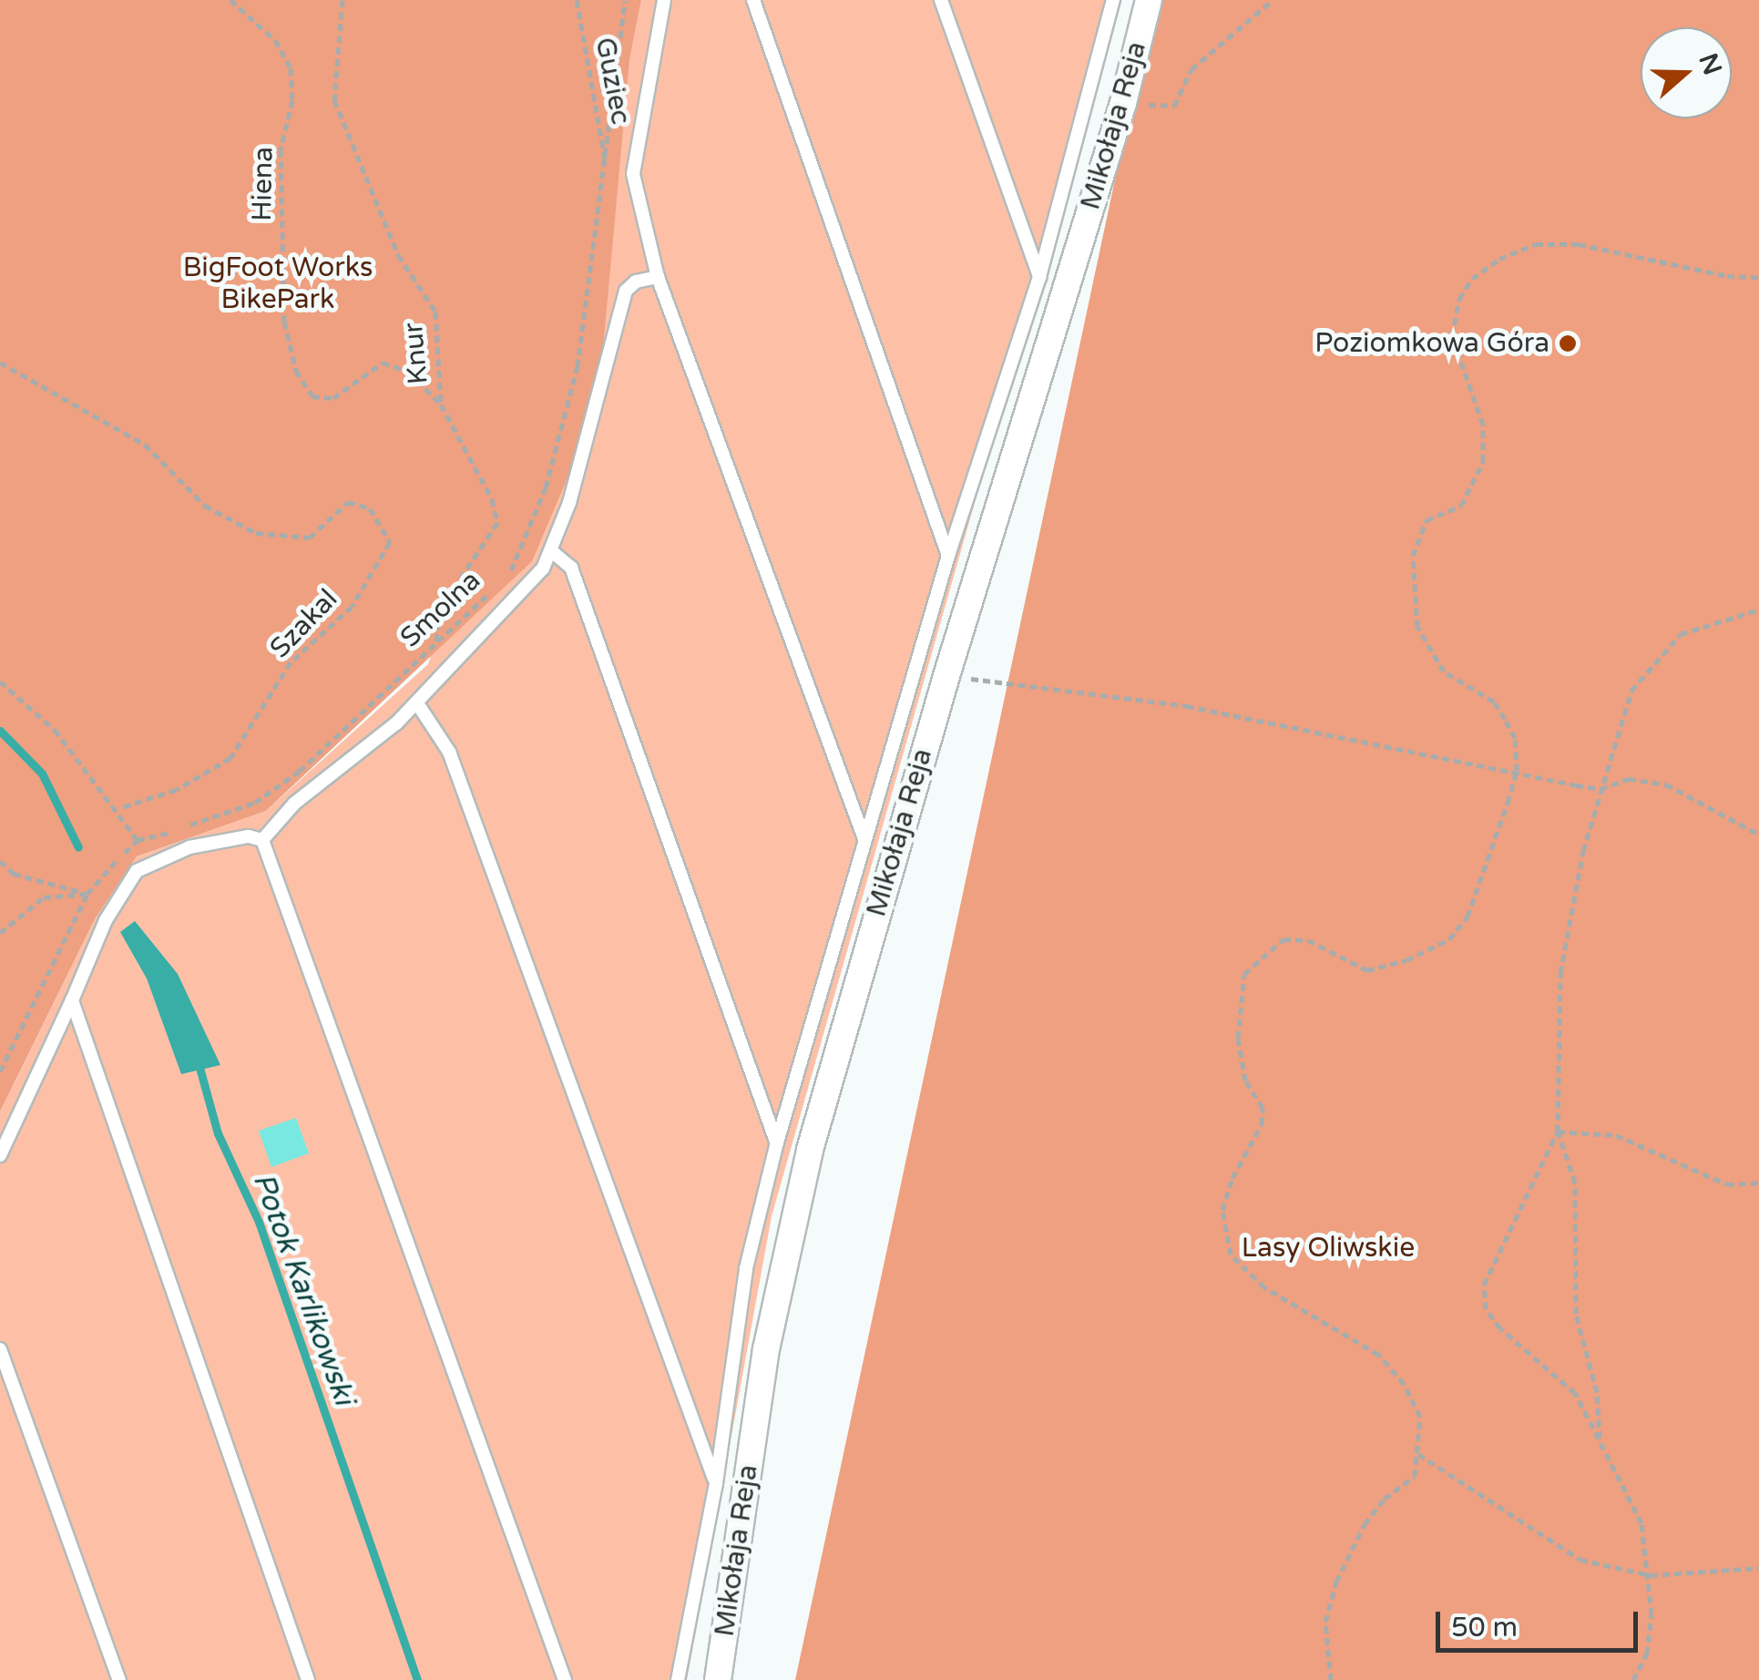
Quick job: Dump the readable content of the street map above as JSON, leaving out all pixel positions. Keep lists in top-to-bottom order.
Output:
{
  "streets": {
    "street": ["Mikołaja Reja"],
    "path": [
      "Guziec",
      "Hiena",
      "Knur",
      "Smolna",
      "Szakal"
    ]
  },
  "crossings": [
    ["Guziec", "Smolna"],
    ["Hiena", "Knur"],
    ["Knur", "Smolna"]
  ],
  "water": ["Potok Karlikowski"],
  "parks": ["BigFoot Works BikePark", "Lasy Oliwskie"],
  "places": ["Poziomkowa Góra"],
  "scale_bar": "50 m",
  "north": "right"
}
